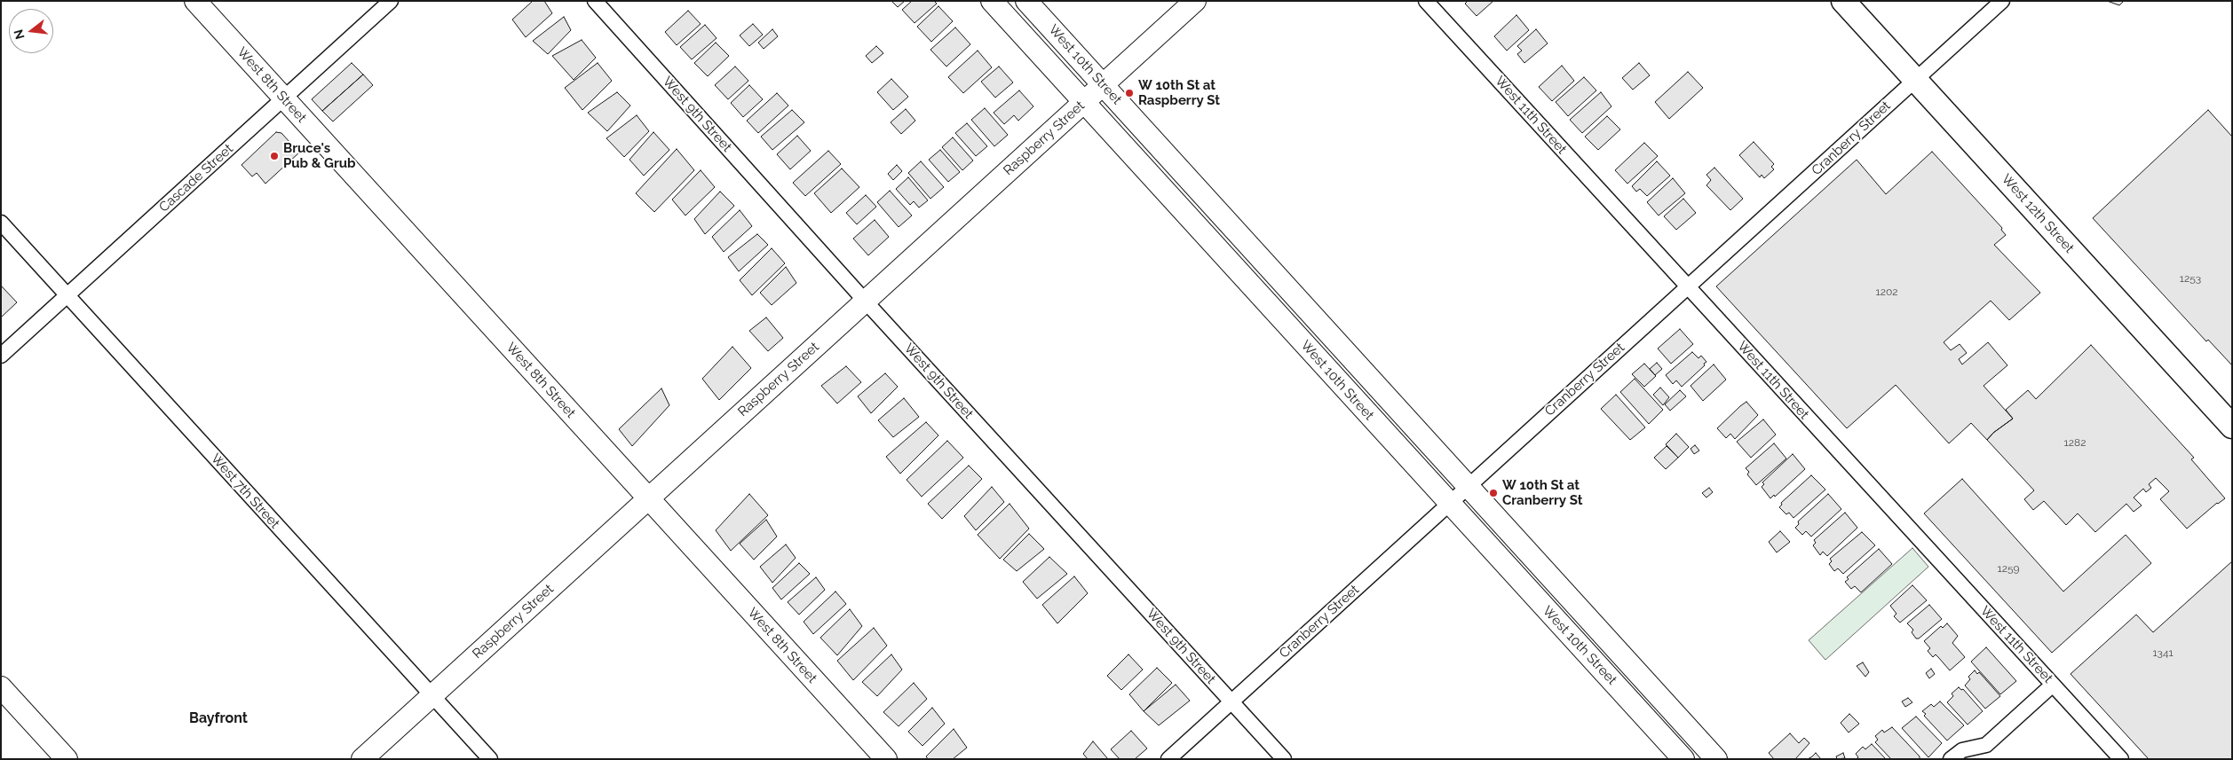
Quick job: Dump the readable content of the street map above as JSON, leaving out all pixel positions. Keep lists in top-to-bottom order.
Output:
{
  "streets": {
    "main road": ["West 12th Street"],
    "street": [
      "West 10th Street",
      "West 8th Street",
      "West 9th Street",
      "West 11th Street",
      "Raspberry Street",
      "Cranberry Street",
      "Cascade Street",
      "West 7th Street"
    ]
  },
  "crossings": [
    ["West 10th Street", "Raspberry Street"],
    ["West 10th Street", "Cranberry Street"],
    ["West 8th Street", "Raspberry Street"],
    ["West 8th Street", "Cascade Street"],
    ["West 9th Street", "Raspberry Street"],
    ["West 9th Street", "Cranberry Street"],
    ["West 11th Street", "Cranberry Street"],
    ["Raspberry Street", "West 7th Street"],
    ["Cranberry Street", "West 12th Street"],
    ["Cascade Street", "West 7th Street"]
  ],
  "districts": ["Bayfront"],
  "places": ["W 10th St at Raspberry St", "Bruce's Pub & Grub", "W 10th St at Cranberry St"],
  "house_numbers": [
    "1253",
    "1202",
    "1282",
    "1259",
    "1341"
  ],
  "north": "left"
}
